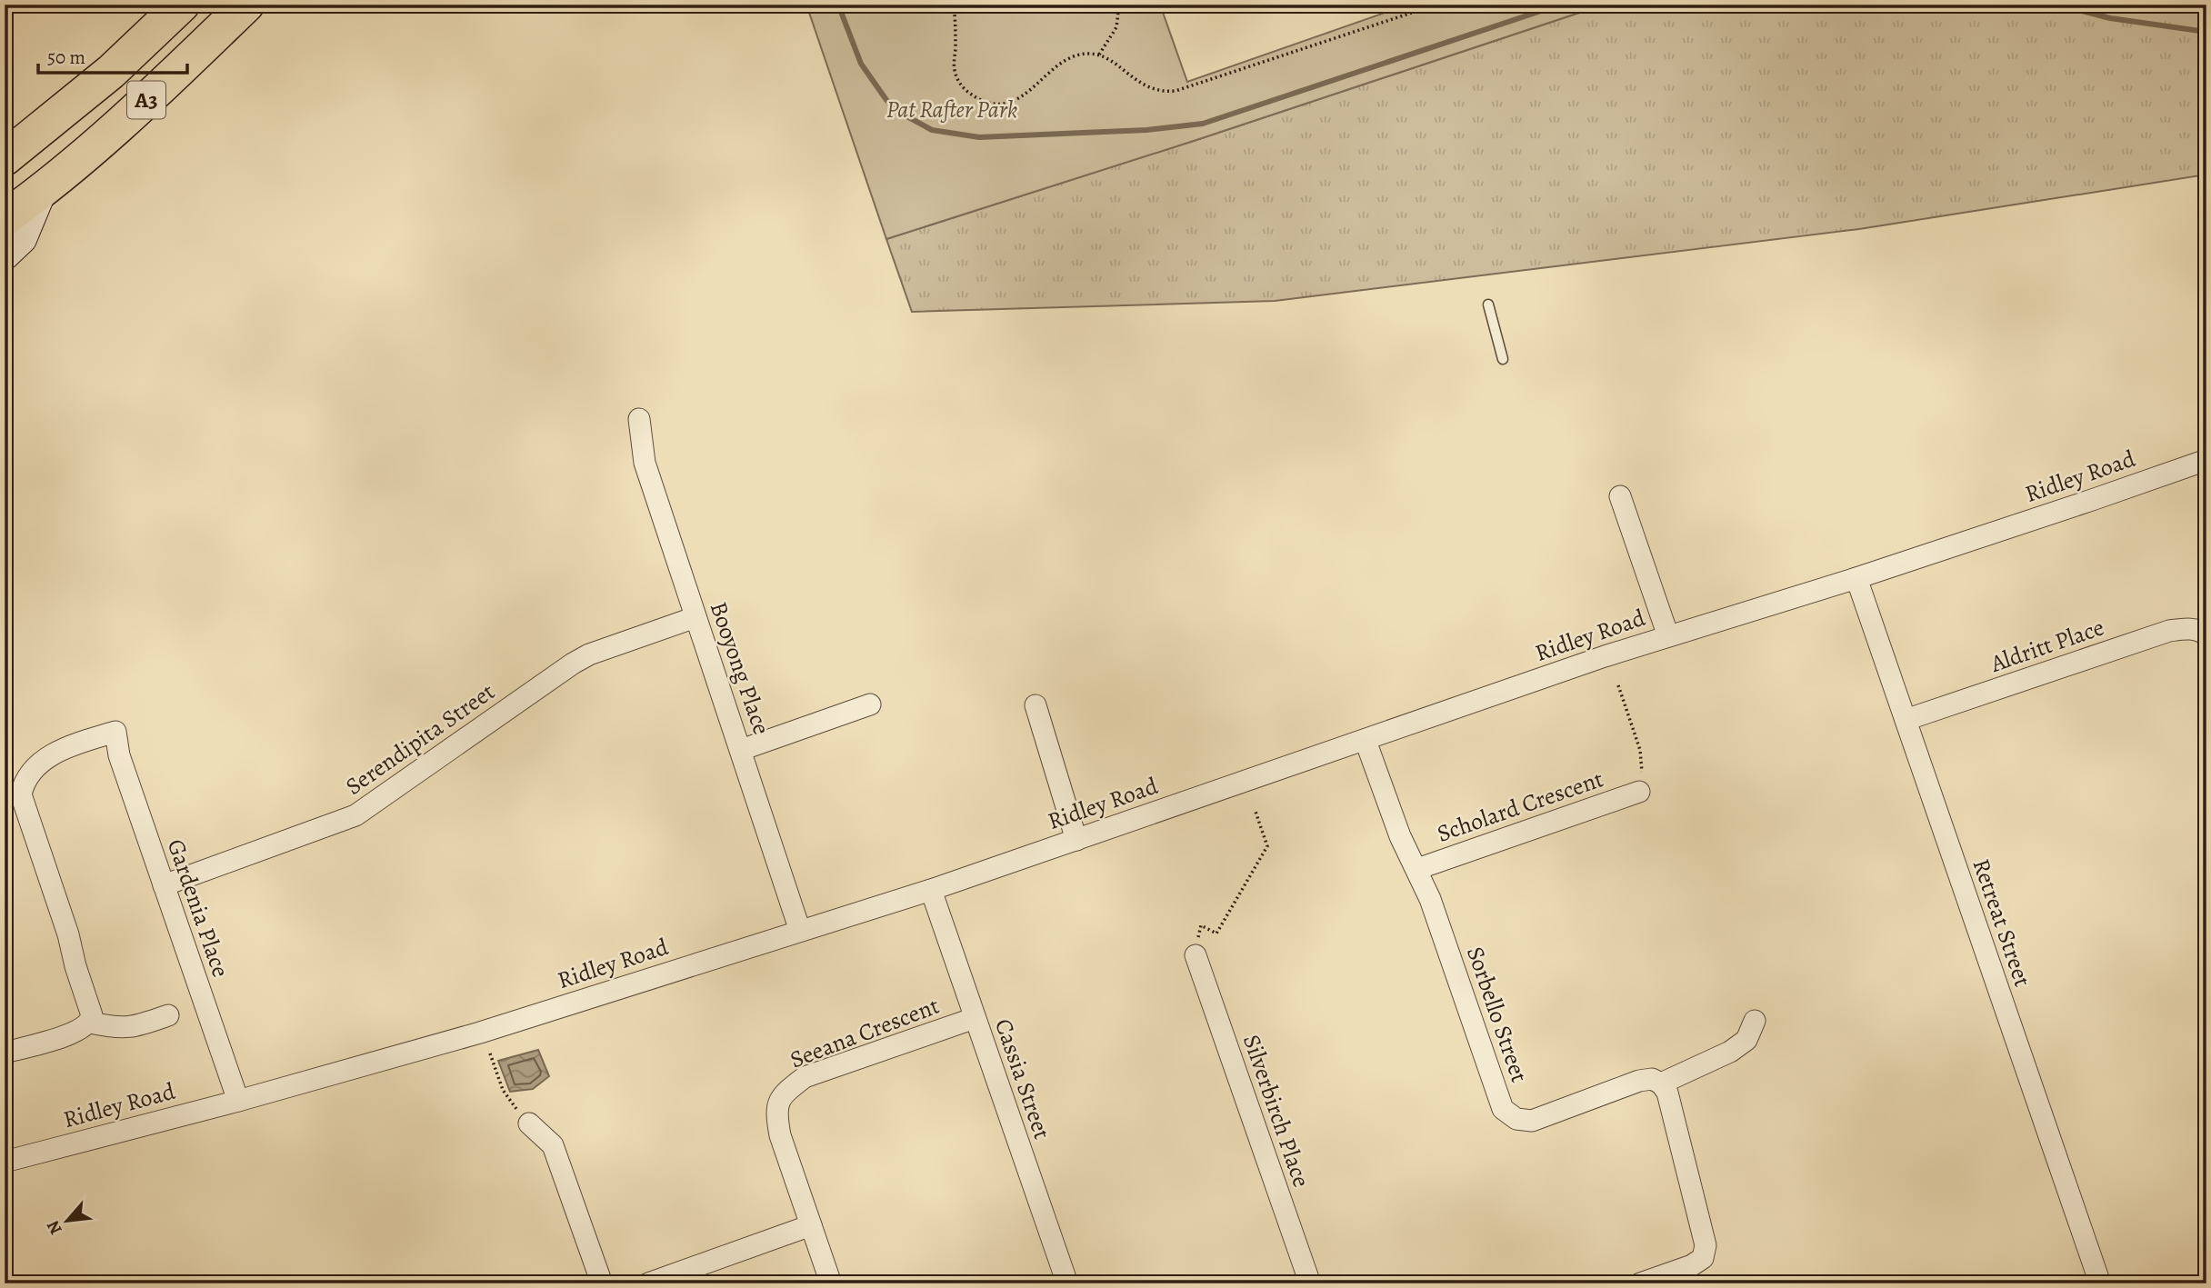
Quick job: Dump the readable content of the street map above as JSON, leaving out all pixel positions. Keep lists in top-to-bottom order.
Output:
{
  "streets": {
    "highway": ["A3"],
    "street": [
      "Ridley Road",
      "Aldritt Place",
      "Booyong Place",
      "Serendipita Street",
      "Scholard Crescent",
      "Gardenia Place",
      "Retreat Street",
      "Sorbello Street",
      "Seeana Crescent",
      "Cassia Street",
      "Silverbirch Place"
    ]
  },
  "crossings": [
    ["Ridley Road", "Booyong Place"],
    ["Ridley Road", "Gardenia Place"],
    ["Ridley Road", "Retreat Street"],
    ["Ridley Road", "Sorbello Street"],
    ["Ridley Road", "Cassia Street"],
    ["Aldritt Place", "Retreat Street"],
    ["Booyong Place", "Serendipita Street"],
    ["Serendipita Street", "Gardenia Place"],
    ["Scholard Crescent", "Sorbello Street"],
    ["Seeana Crescent", "Cassia Street"]
  ],
  "parks": ["Pat Rafter Park"],
  "scale_bar": "50 m",
  "north": "bottom left"
}
